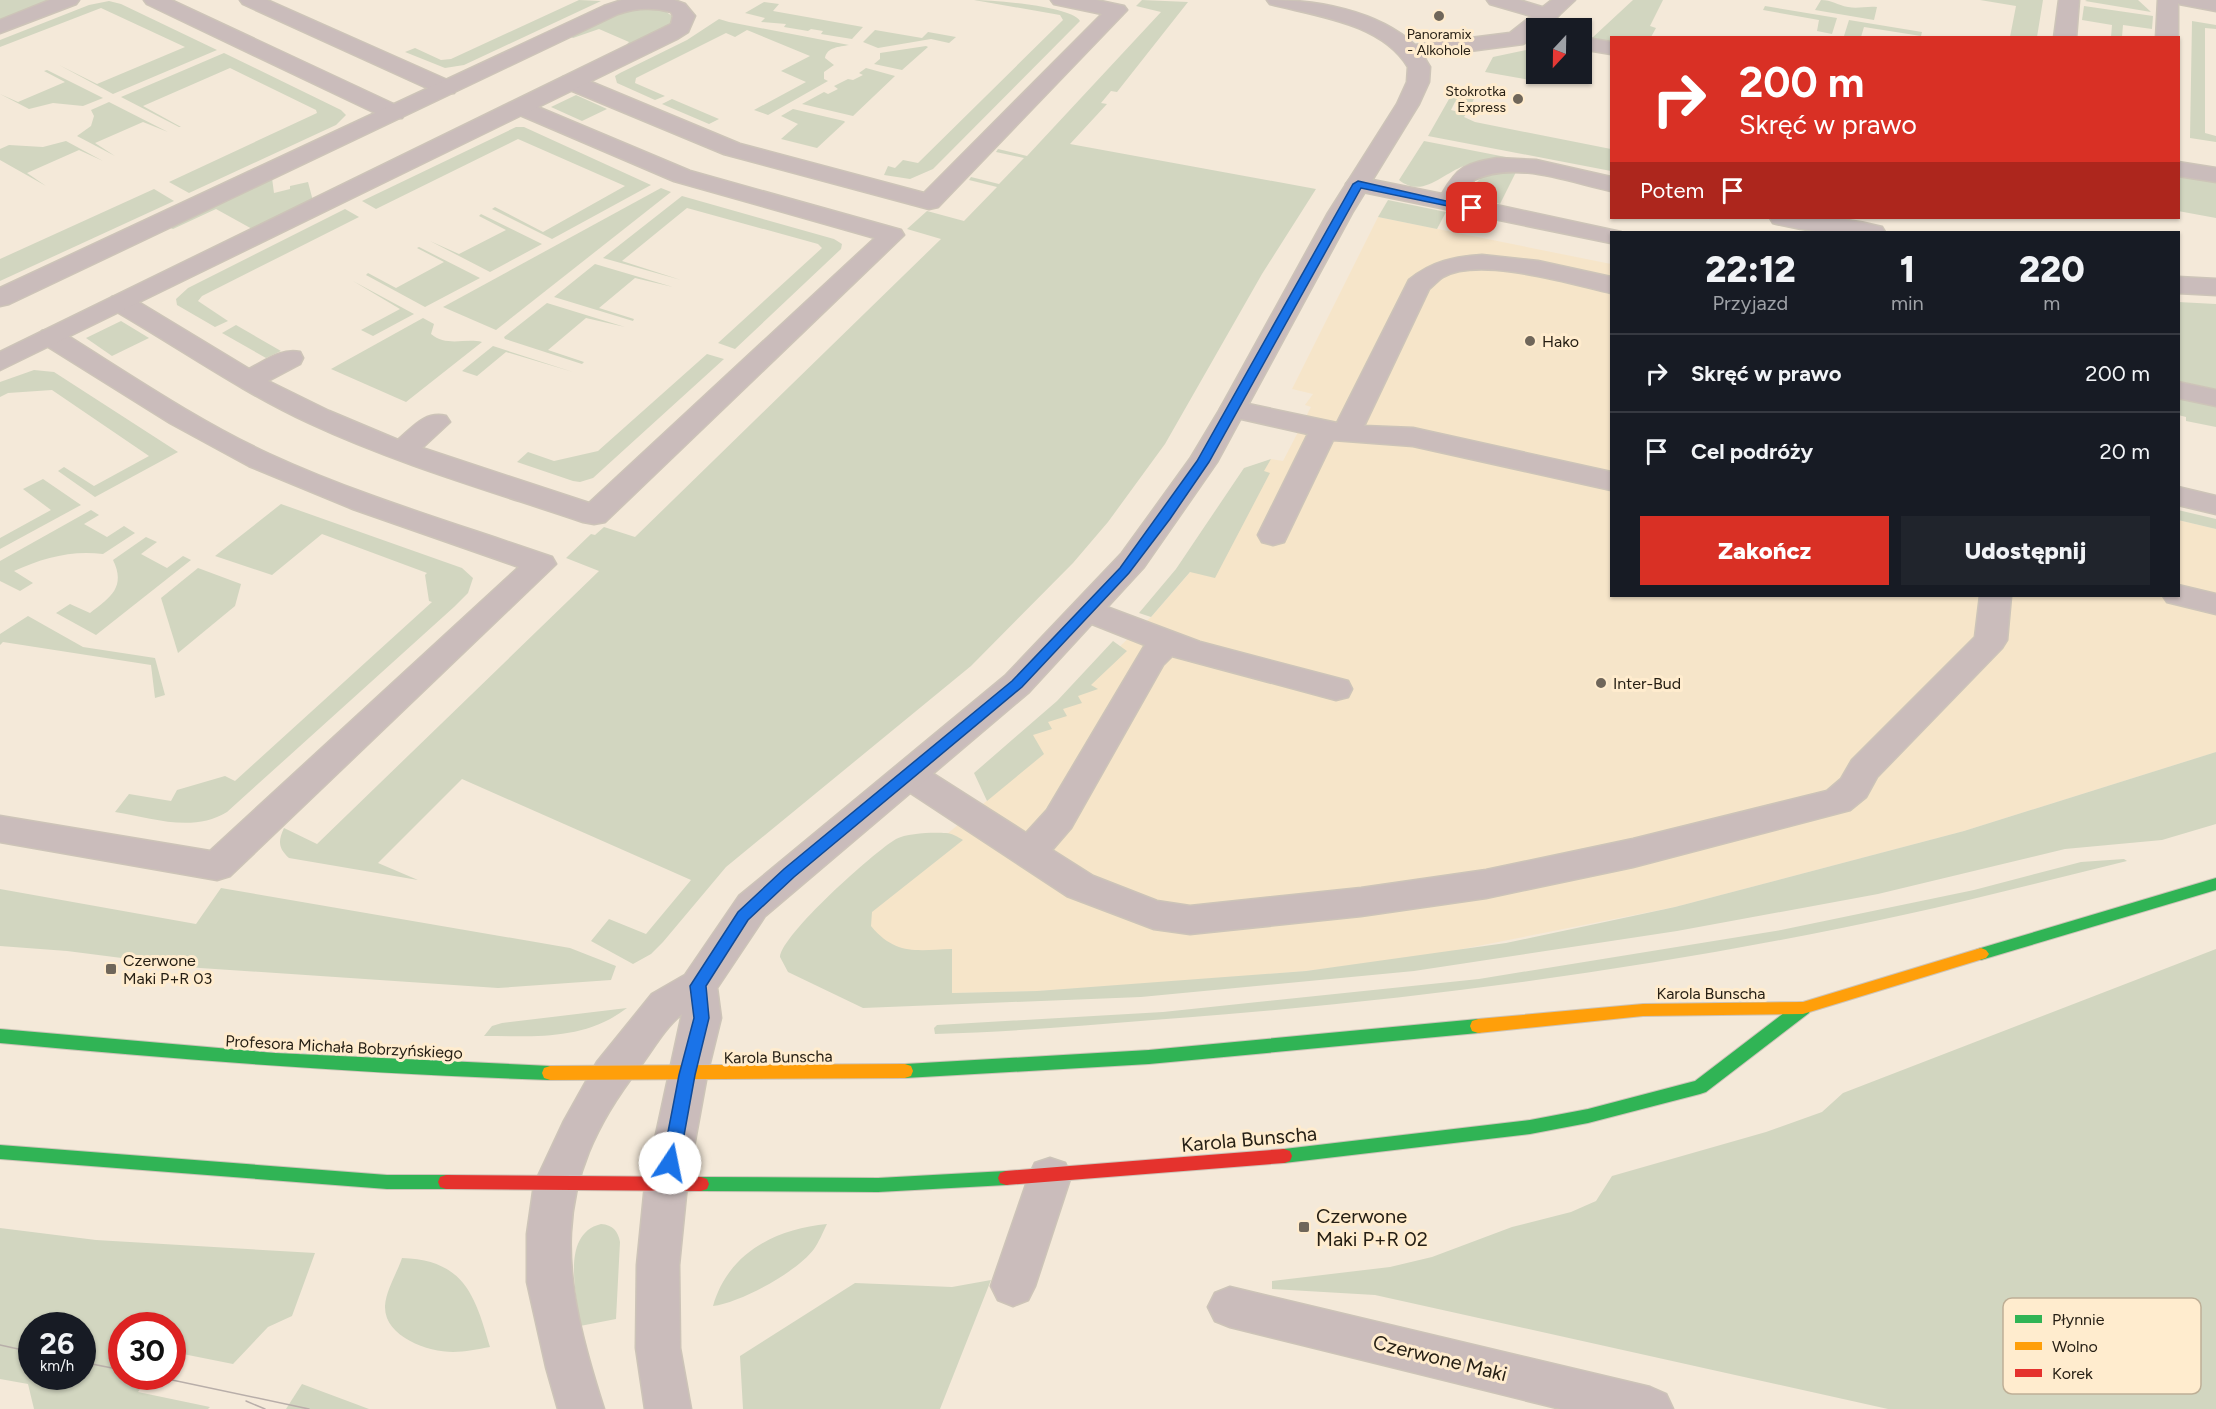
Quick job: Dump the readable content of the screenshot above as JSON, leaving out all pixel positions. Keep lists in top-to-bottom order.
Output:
{
  "streets": {
    "main road": ["Karola Bunscha", "Profesora Michała Bobrzyńskiego"],
    "street": ["Czerwone Maki"]
  },
  "crossings": [
    ["Karola Bunscha", "Profesora Michała Bobrzyńskiego"]
  ],
  "places": {
    "other": [
      "Panoramix - Alkohole",
      "Stokrotka Express",
      "Hako",
      "Inter-Bud"
    ],
    "transit": ["Czerwone Maki P+R 03", "Czerwone Maki P+R 02"]
  },
  "legend": ["Płynnie", "Wolno", "Korek"],
  "north": "bottom",
  "page": {
    "turn": ["200 m", "Skręć w prawo"],
    "then": "Potem",
    "eta": [
      "22:12",
      "Przyjazd",
      "1",
      "min",
      "220",
      "m"
    ],
    "list": [
      {
        "name": "Skręć w prawo",
        "value": "200 m"
      },
      {
        "name": "Cel podróży",
        "value": "20 m"
      }
    ],
    "buttons": ["Zakończ", "Udostępnij"],
    "speed": "26 km/h",
    "limit": "30"
  }
}
